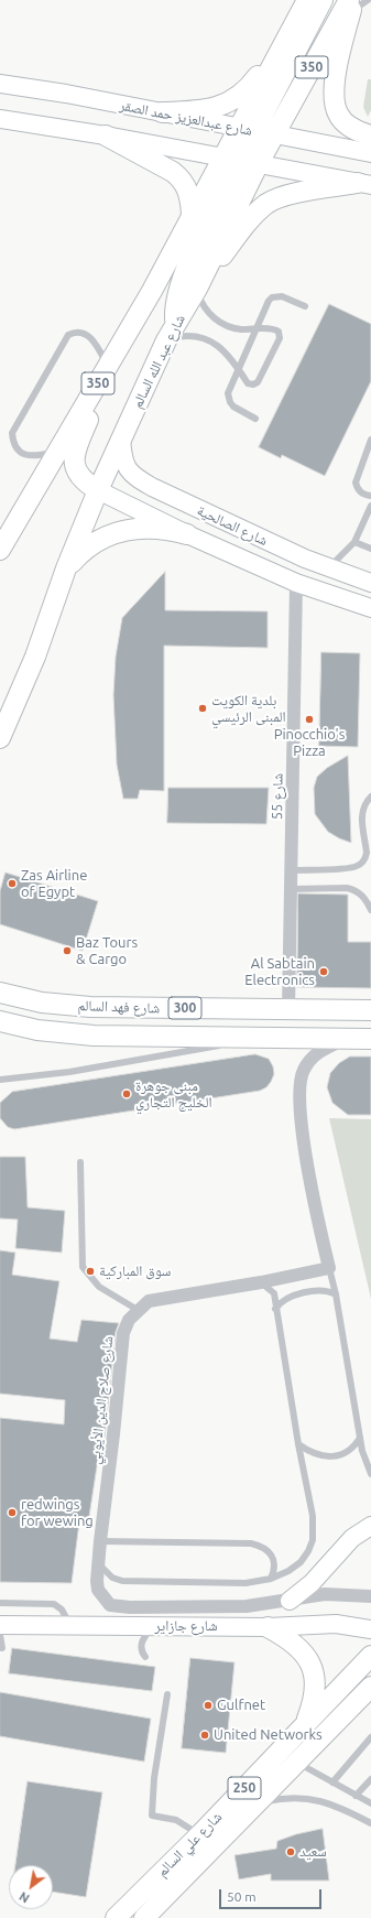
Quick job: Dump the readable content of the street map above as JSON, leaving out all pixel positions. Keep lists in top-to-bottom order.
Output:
{
  "streets": {
    "main road": [
      "350",
      "شارع عبد الله السالم",
      "شارع فهد السالم",
      "300",
      "250",
      "شارع علي السالم"
    ],
    "street": [
      "شارع عبدالعزيز حمد الصقر",
      "شارع الصالحية",
      "شارع 55",
      "شارع صلاح الدين الأيوبي",
      "شارع جازاير"
    ]
  },
  "crossings": [
    ["شارع عبدالعزيز حمد الصقر", "شارع عبد الله السالم"],
    ["شارع عبد الله السالم", "شارع الصالحية"],
    ["شارع الصالحية", "شارع 55"],
    ["شارع 55", "شارع فهد السالم"]
  ],
  "places": [
    "بلدية الكويت المبنى الرئيسي",
    "Pinocchio's Pizza",
    "Zas Airline of Egypt",
    "Baz Tours & Cargo",
    "Al Sabtain Electronics",
    "مبنى جوهرة الخليج التجاري",
    "سوق المباركية",
    "redwings for wewing",
    "Gulfnet",
    "United Networks",
    "سعيد"
  ],
  "scale_bar": "50 m",
  "north": "bottom left"
}
